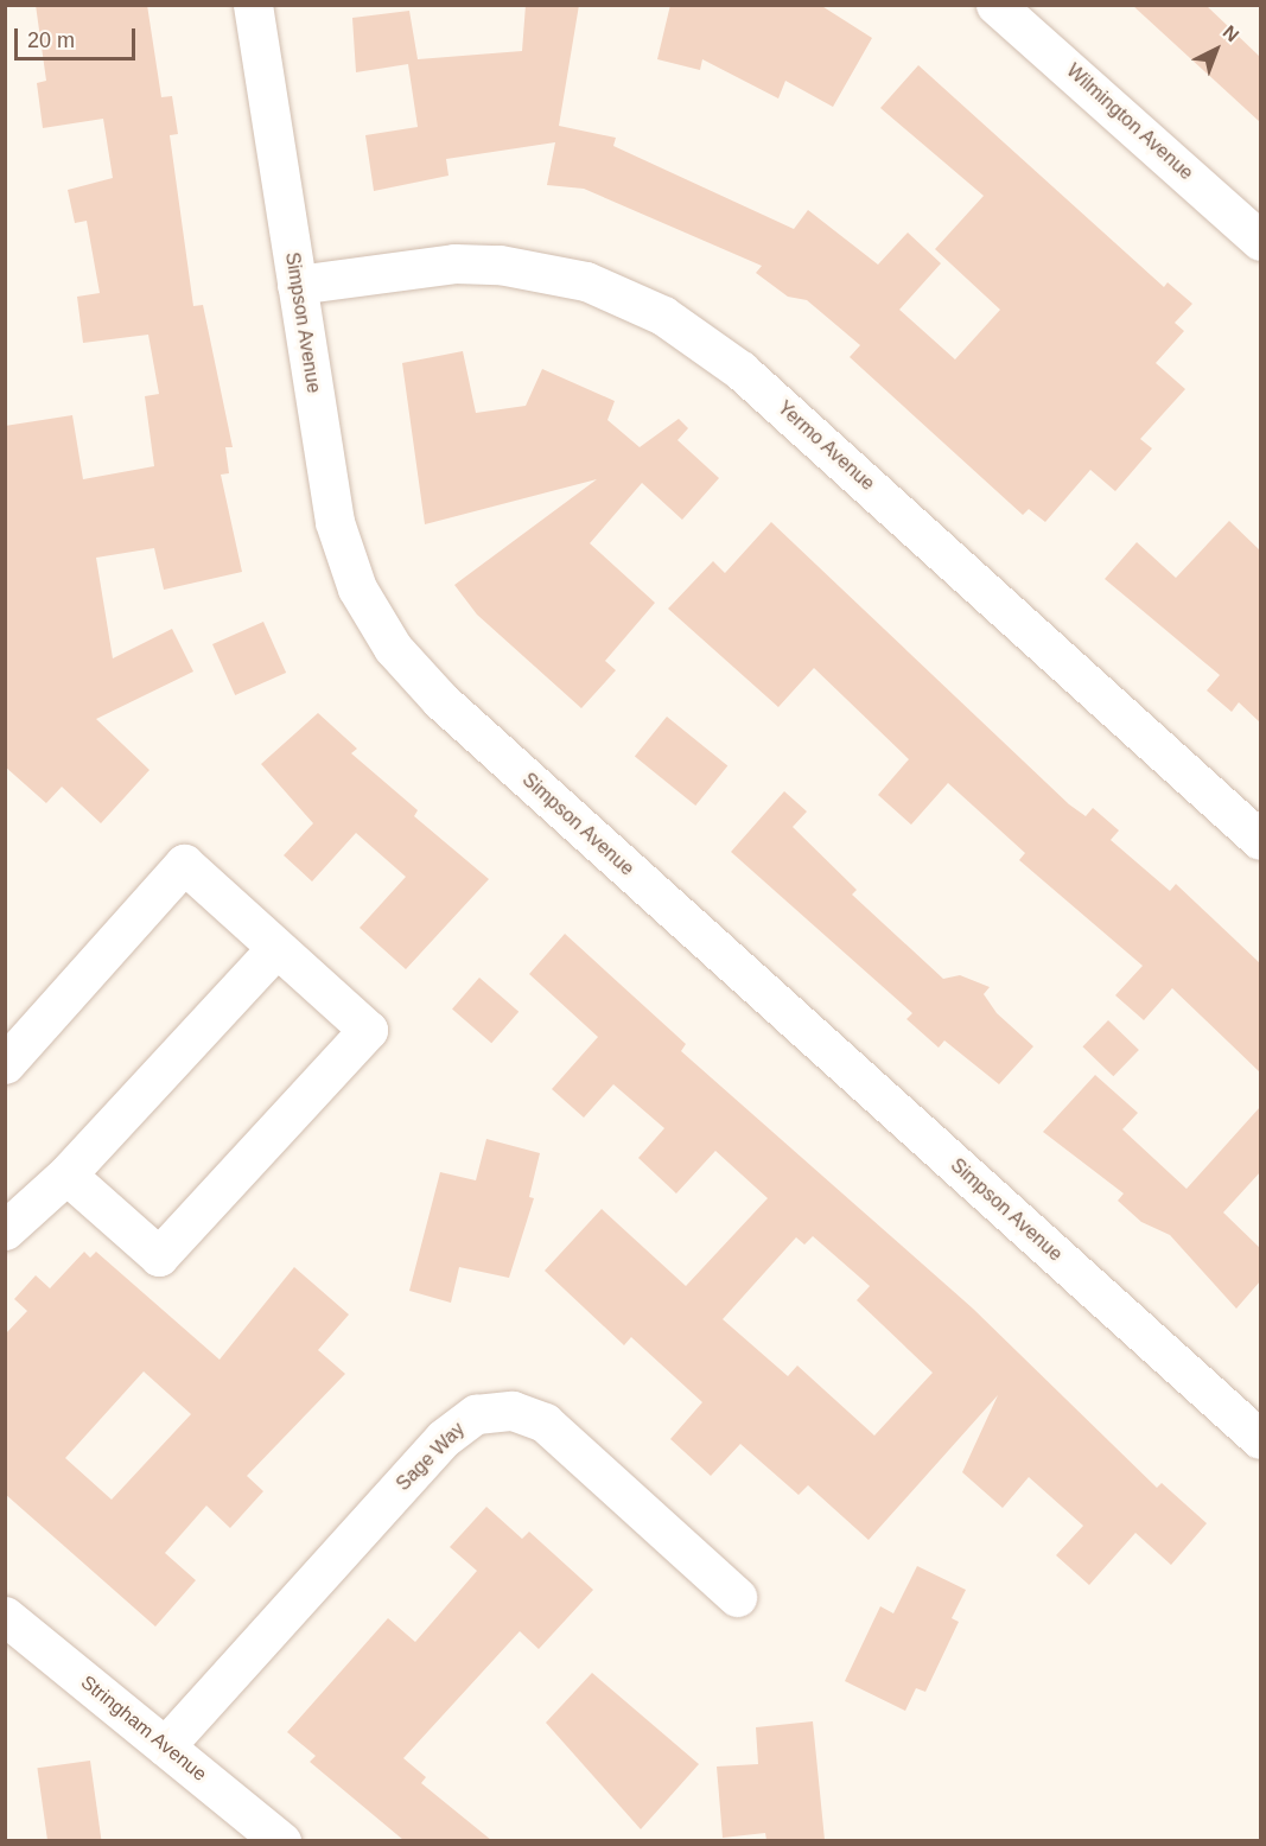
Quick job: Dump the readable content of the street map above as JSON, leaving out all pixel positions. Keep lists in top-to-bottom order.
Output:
{
  "streets": {
    "street": [
      "Wilmington Avenue",
      "Simpson Avenue",
      "Yermo Avenue",
      "Sage Way",
      "Stringham Avenue"
    ]
  },
  "crossings": [
    ["Simpson Avenue", "Yermo Avenue"],
    ["Sage Way", "Stringham Avenue"]
  ],
  "scale_bar": "20 m",
  "north": "top right"
}
